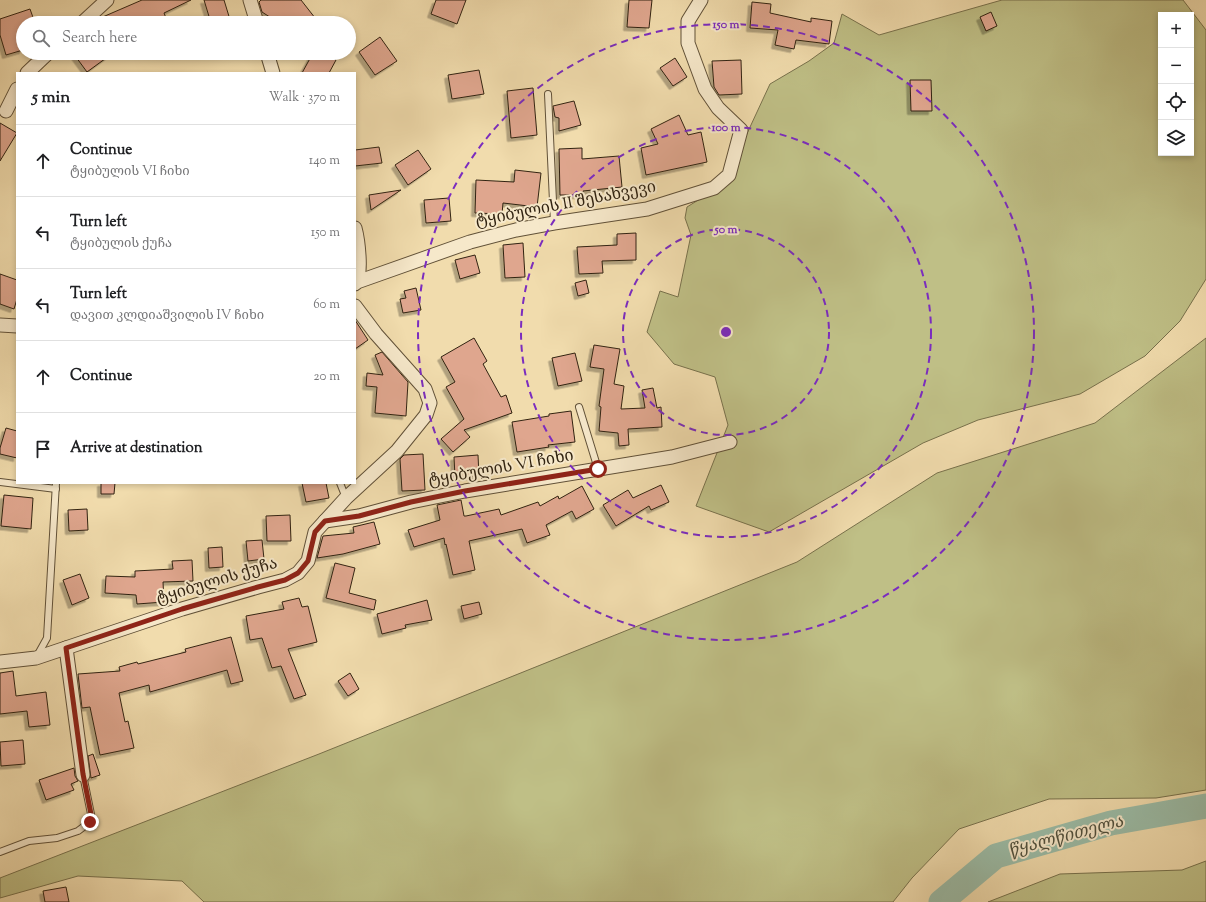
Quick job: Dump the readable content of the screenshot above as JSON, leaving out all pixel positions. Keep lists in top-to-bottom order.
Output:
{
  "streets": {
    "street": ["ტყიბულის II შესახვევი", "ტყიბულის VI ჩიხი", "ტყიბულის ქუჩა"]
  },
  "crossings": [
    ["ტყიბულის VI ჩიხი", "ტყიბულის ქუჩა"]
  ],
  "water": ["წყალწითელა"],
  "page": {
    "map_buttons": ["+", "−"],
    "search": "Search here",
    "heading": ["5 min", "Walk · 370 m"],
    "list": [
      ["Continue", "ტყიბულის VI ჩიხი", "140 m"],
      ["Turn left", "ტყიბულის ქუჩა", "150 m"],
      ["Turn left", "დავით კლდიაშვილის IV ჩიხი", "60 m"],
      ["Continue", "20 m"],
      "Arrive at destination"
    ]
  },
  "rings": ["150 m", "100 m", "50 m"]
}
